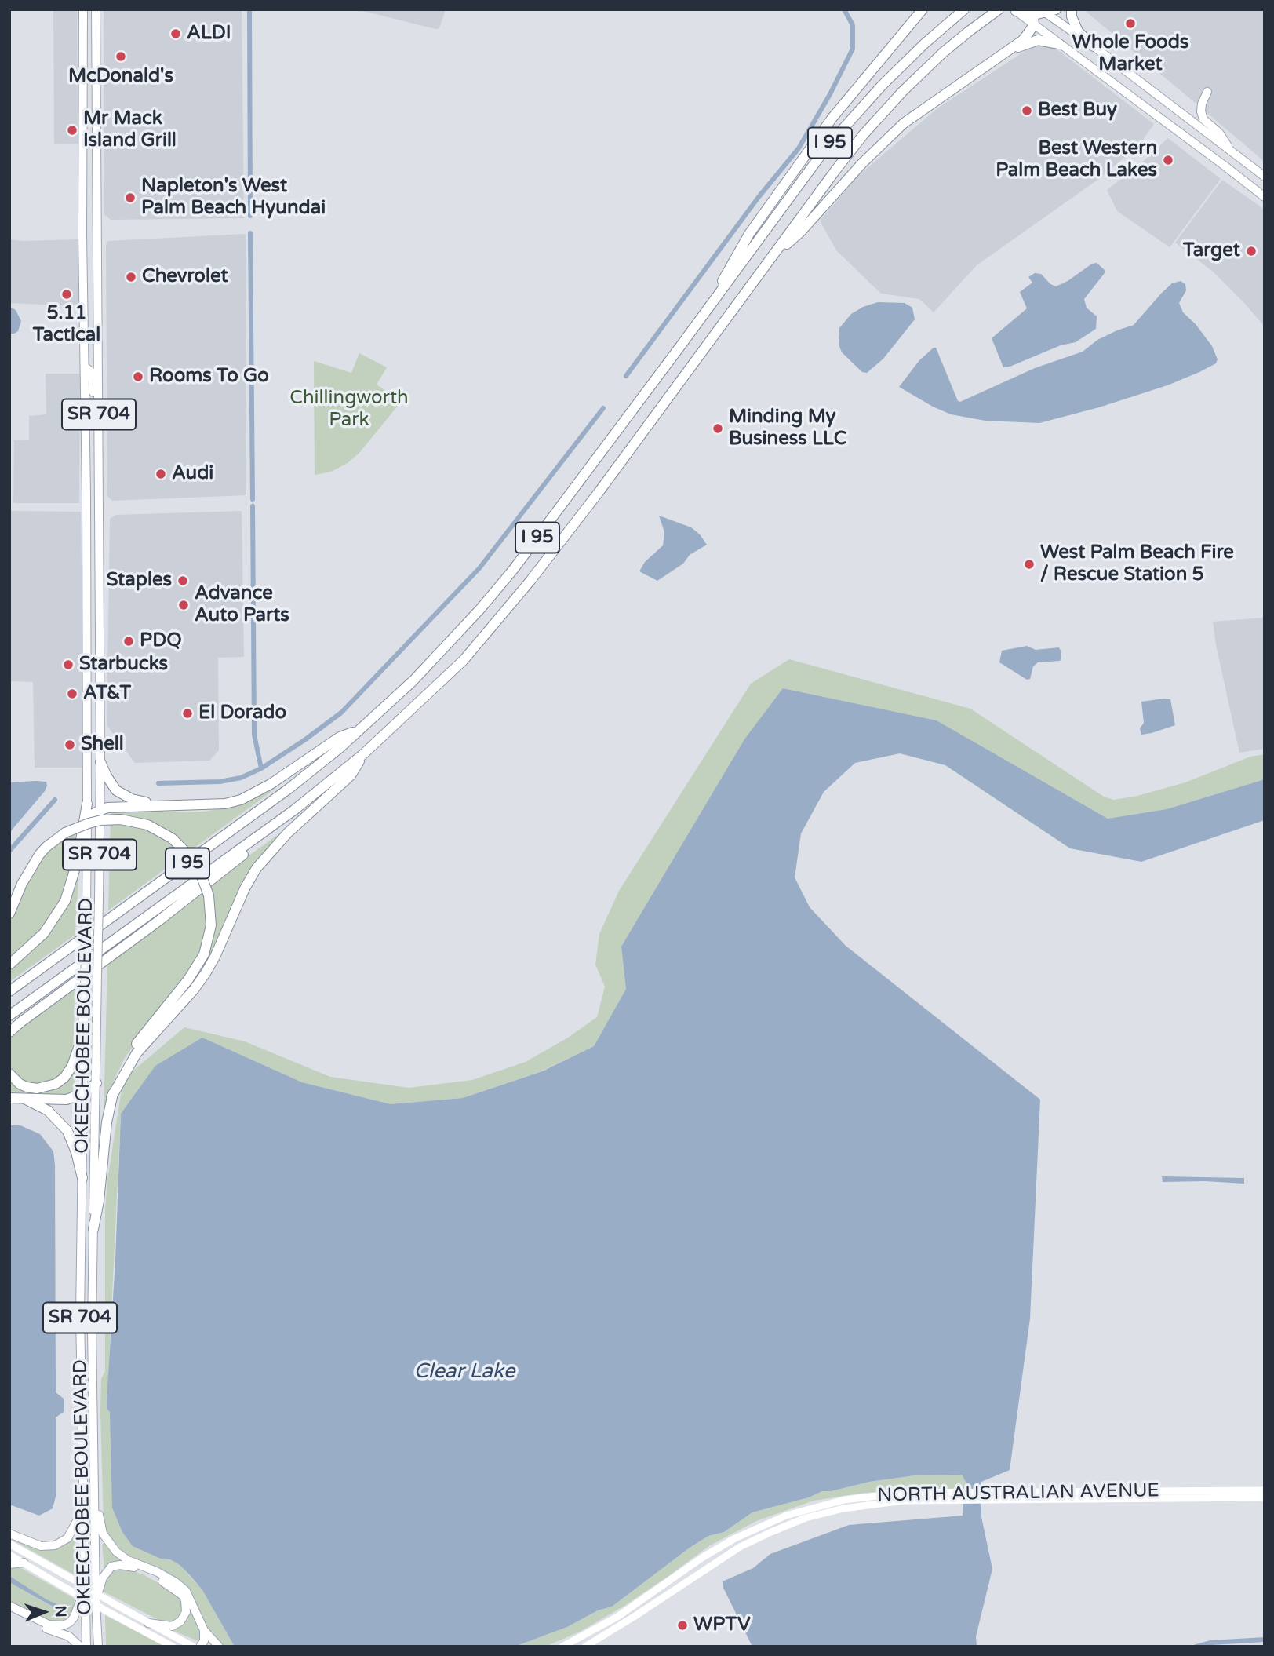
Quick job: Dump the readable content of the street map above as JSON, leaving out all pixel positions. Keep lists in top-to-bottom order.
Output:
{
  "streets": {
    "highway": ["I 95"],
    "main road": ["SR 704", "OKEECHOBEE BOULEVARD", "NORTH AUSTRALIAN AVENUE"]
  },
  "water": ["Clear Lake"],
  "parks": ["Chillingworth Park"],
  "places": [
    "Whole Foods Market",
    "ALDI",
    "McDonald's",
    "Best Buy",
    "Mr Mack Island Grill",
    "Best Western Palm Beach Lakes",
    "Napleton's West Palm Beach Hyundai",
    "Target",
    "Chevrolet",
    "5.11 Tactical",
    "Rooms To Go",
    "Minding My Business LLC",
    "Audi",
    "West Palm Beach Fire / Rescue Station 5",
    "Staples",
    "Advance Auto Parts",
    "PDQ",
    "Starbucks",
    "AT&T",
    "El Dorado",
    "Shell",
    "WPTV"
  ],
  "north": "right"
}
